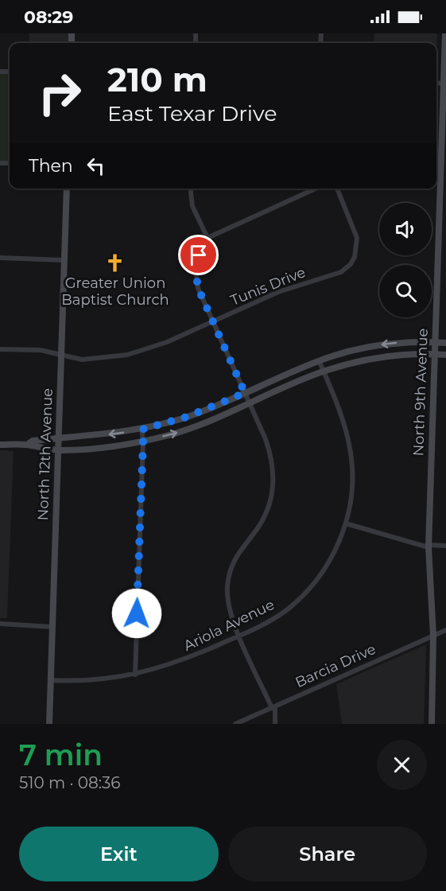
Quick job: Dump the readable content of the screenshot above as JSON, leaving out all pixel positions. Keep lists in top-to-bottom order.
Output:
{
  "streets": {
    "street": [
      "Tunis Drive",
      "North 9th Avenue",
      "North 12th Avenue",
      "Ariola Avenue",
      "Barcia Drive"
    ]
  },
  "crossings": [
    ["Tunis Drive", "North 12th Avenue"],
    ["North 9th Avenue", "Barcia Drive"],
    ["North 12th Avenue", "Ariola Avenue"]
  ],
  "places": {
    "church": ["Greater Union Baptist Church"]
  },
  "page": {
    "status": "08:29",
    "turn": ["210 m", "East Texar Drive"],
    "then": "Then",
    "heading": ["7 min", "510 m · 08:36"],
    "buttons": ["Exit", "Share"]
  }
}
